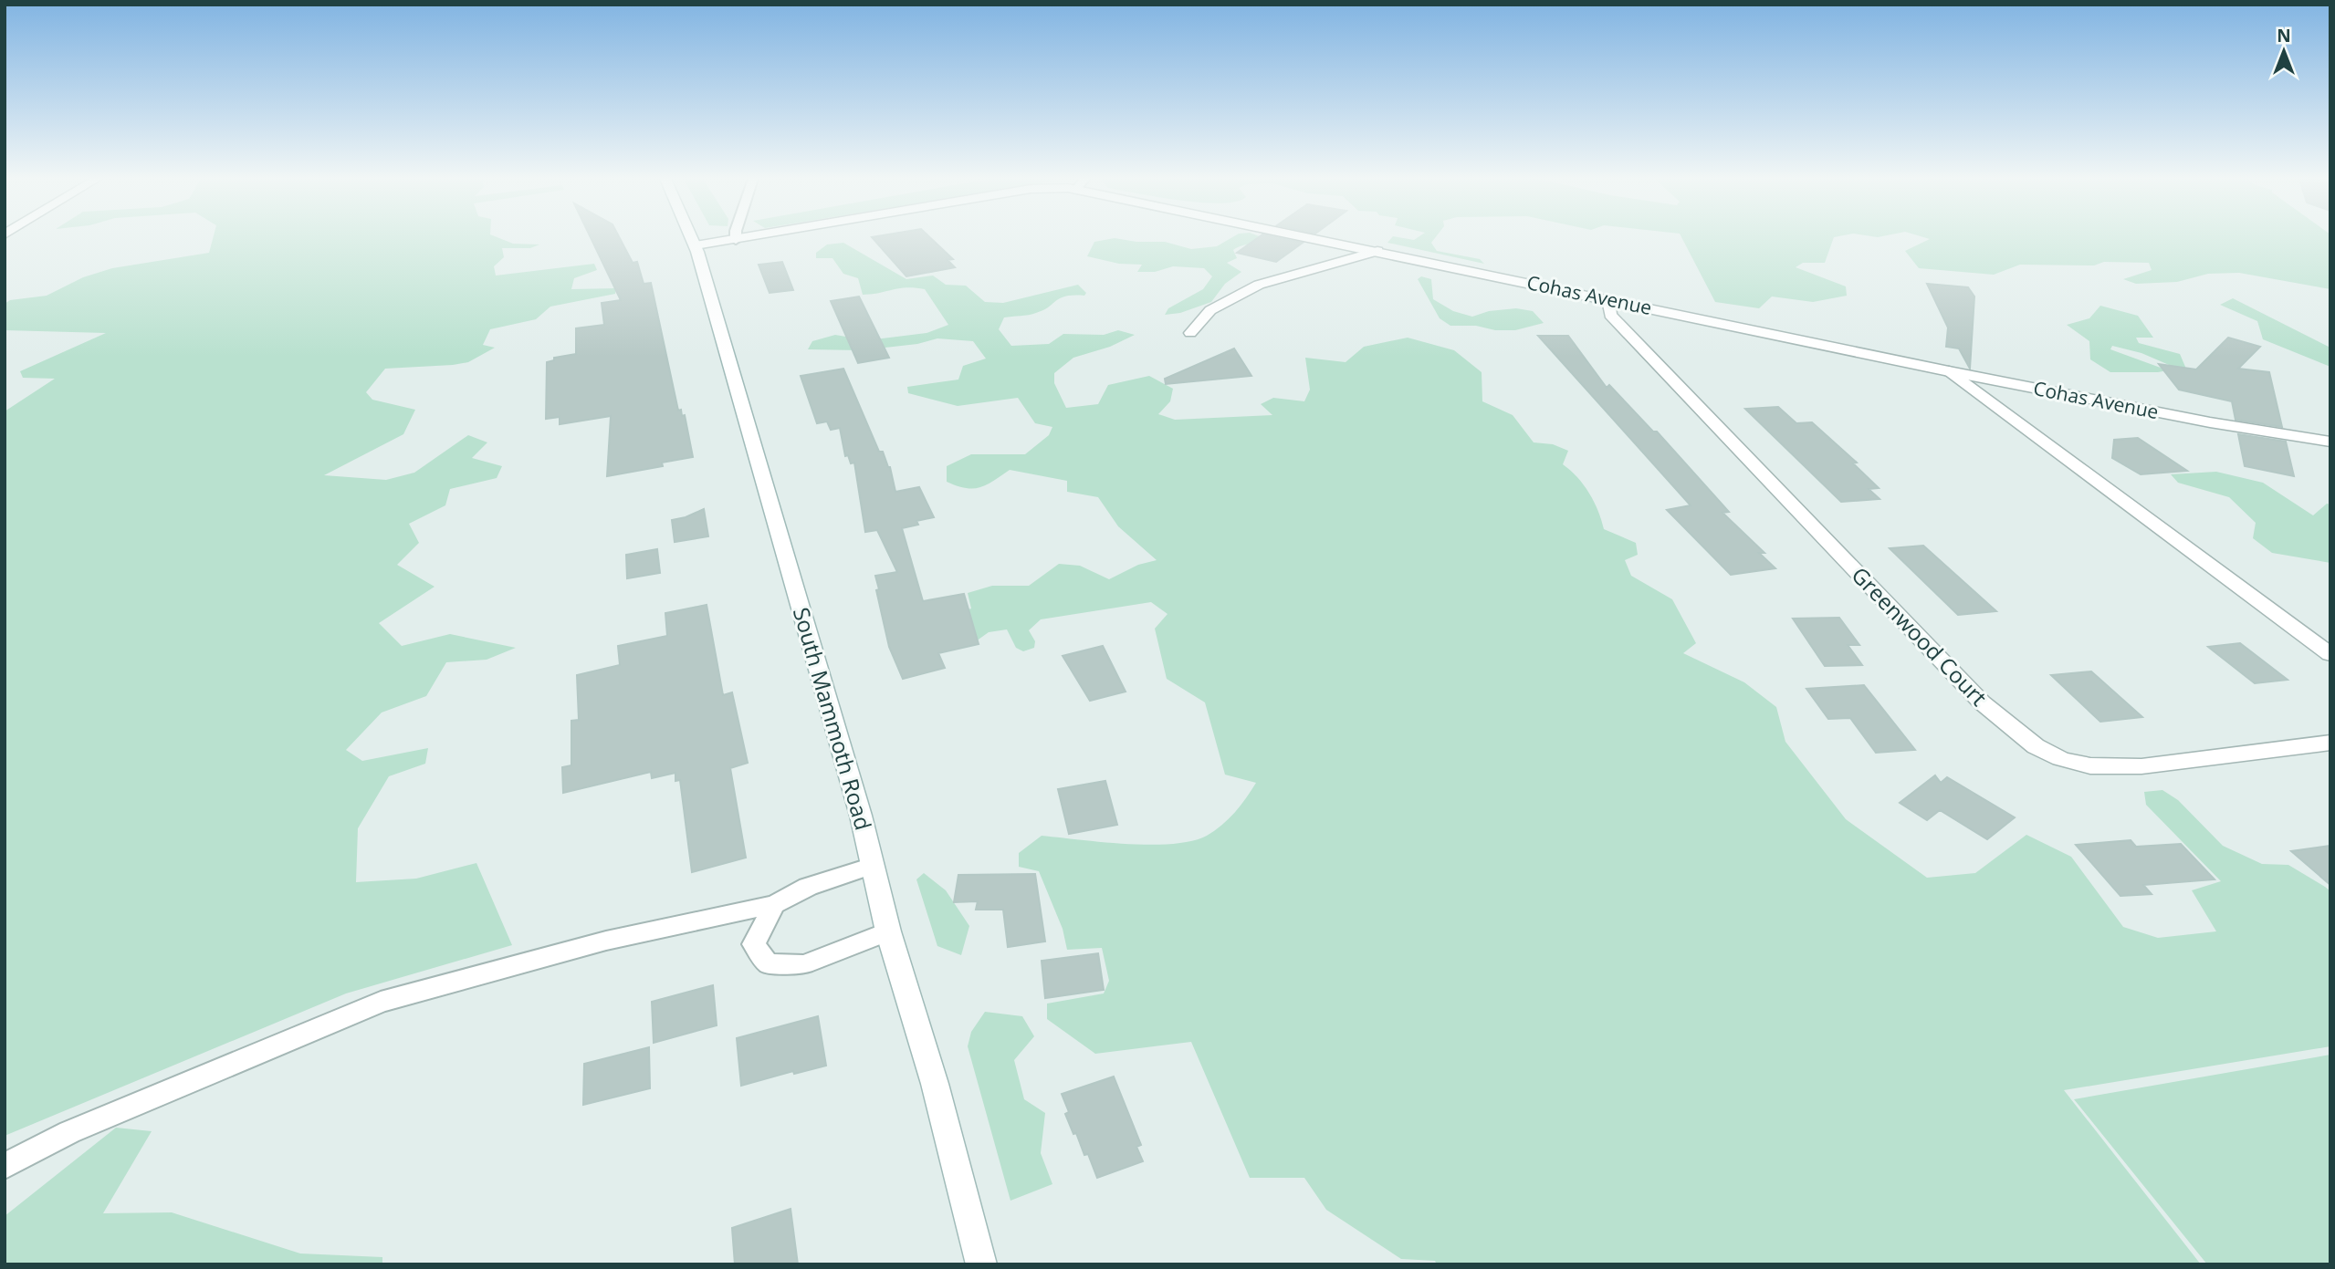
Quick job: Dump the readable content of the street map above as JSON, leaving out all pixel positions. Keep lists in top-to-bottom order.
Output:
{
  "streets": {
    "street": ["Cohas Avenue", "Greenwood Court", "South Mammoth Road"]
  },
  "crossings": [
    ["Cohas Avenue", "Greenwood Court"],
    ["Cohas Avenue", "South Mammoth Road"]
  ],
  "north": "top"
}
